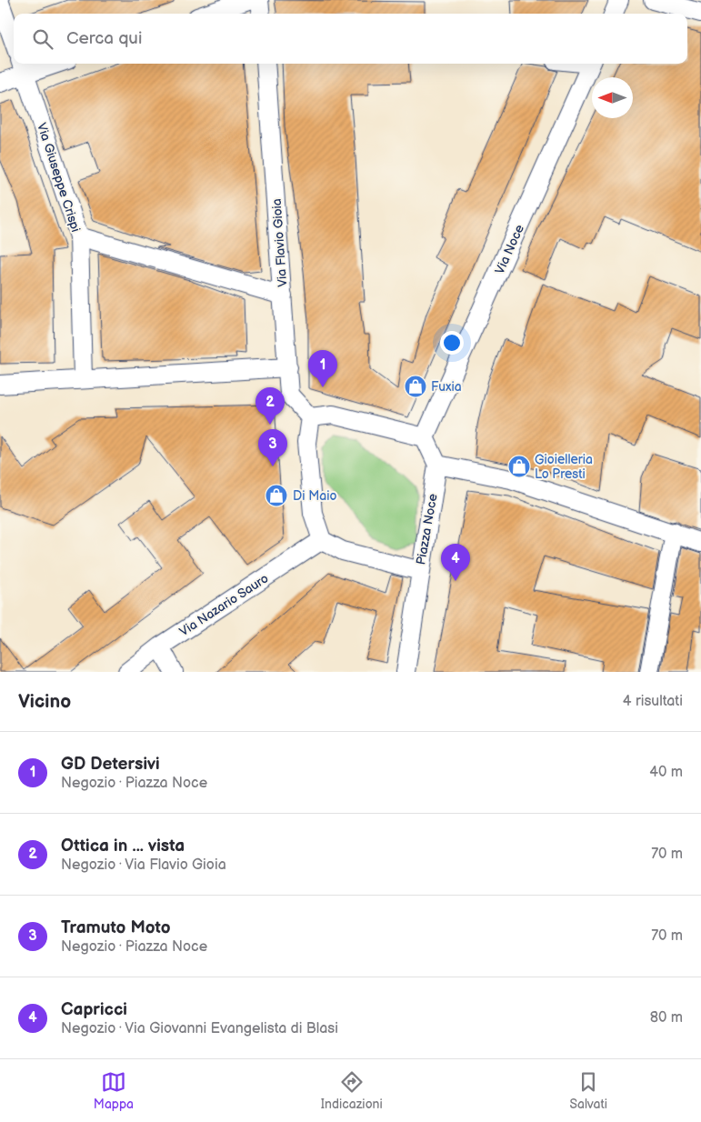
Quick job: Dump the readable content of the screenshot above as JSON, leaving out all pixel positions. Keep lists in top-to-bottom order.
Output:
{
  "streets": {
    "street": [
      "Via Giuseppe Crispi",
      "Via Flavio Gioia",
      "Via Noce",
      "Piazza Noce",
      "Via Nazario Sauro"
    ]
  },
  "crossings": [
    ["Piazza Noce", "Via Nazario Sauro"]
  ],
  "places": {
    "shop": ["Fuxia", "Gioielleria Lo Presti", "Di Maio"]
  },
  "north": "left",
  "page": {
    "search": "Cerca qui",
    "pins": [
      "1",
      "2",
      "3",
      "4"
    ],
    "heading": ["Vicino", "4 risultati"],
    "list": [
      {
        "mark": "1",
        "name": "GD Detersivi",
        "note": "Negozio · Piazza Noce",
        "value": "40 m"
      },
      {
        "mark": "2",
        "name": "Ottica in ... vista",
        "note": "Negozio · Via Flavio Gioia",
        "value": "70 m"
      },
      {
        "mark": "3",
        "name": "Tramuto Moto",
        "note": "Negozio · Piazza Noce",
        "value": "70 m"
      },
      {
        "mark": "4",
        "name": "Capricci",
        "note": "Negozio · Via Giovanni Evangelista di Blasi",
        "value": "80 m"
      }
    ],
    "nav": ["Mappa", "Indicazioni", "Salvati"]
  }
}
